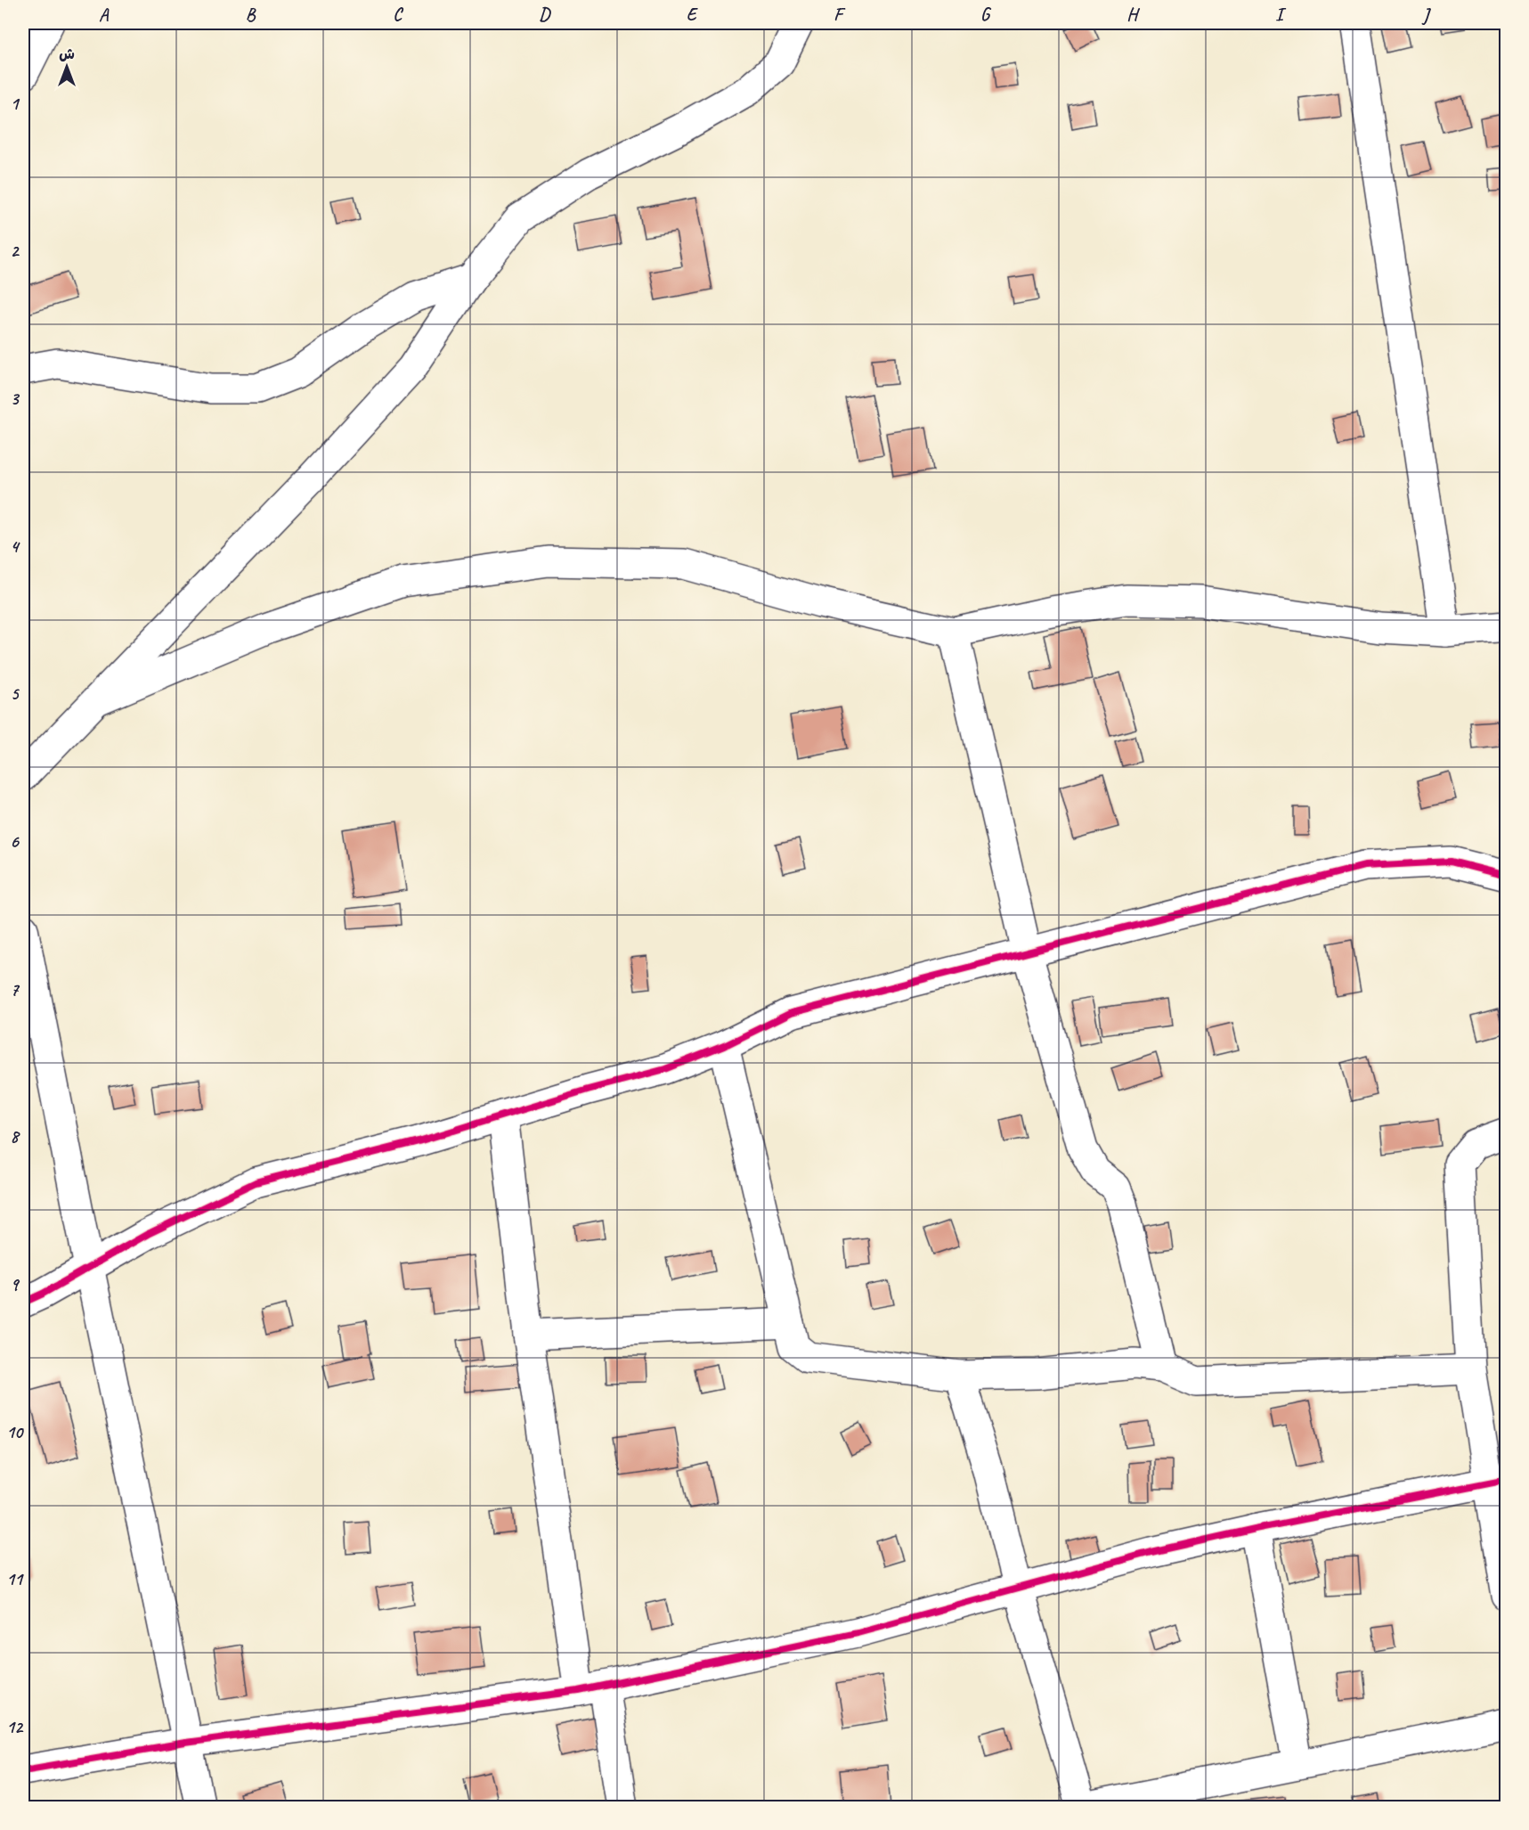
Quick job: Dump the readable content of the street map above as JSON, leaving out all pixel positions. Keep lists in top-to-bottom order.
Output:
{
  "north": "top",
  "grid": {
    "columns": [
      "A",
      "B",
      "C",
      "D",
      "E",
      "F",
      "G",
      "H",
      "I",
      "J"
    ],
    "rows": [
      "1",
      "2",
      "3",
      "4",
      "5",
      "6",
      "7",
      "8",
      "9",
      "10",
      "11",
      "12"
    ]
  }
}
